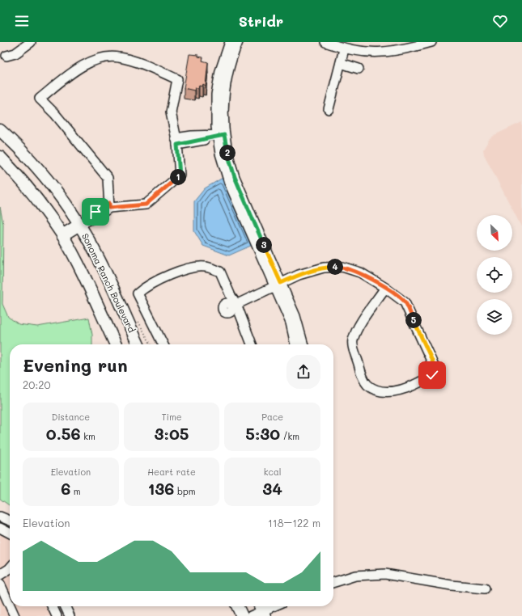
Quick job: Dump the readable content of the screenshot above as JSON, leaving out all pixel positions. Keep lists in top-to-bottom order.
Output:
{
  "streets": {
    "main road": ["Sonoma Ranch Boulevard"]
  },
  "north": "bottom right",
  "page": {
    "header": "Stridr",
    "pins": [
      "2",
      "1",
      "3",
      "4",
      "5"
    ],
    "heading": ["Evening run", "20:20"],
    "stats": [
      ["Distance", "0.56 km"],
      ["Time", "3:05"],
      ["Pace", "5:30 /km"],
      ["Elevation", "6 m"],
      ["Heart rate", "136 bpm"],
      ["kcal", "34"]
    ],
    "chart": ["Elevation", "118–122 m"]
  }
}
